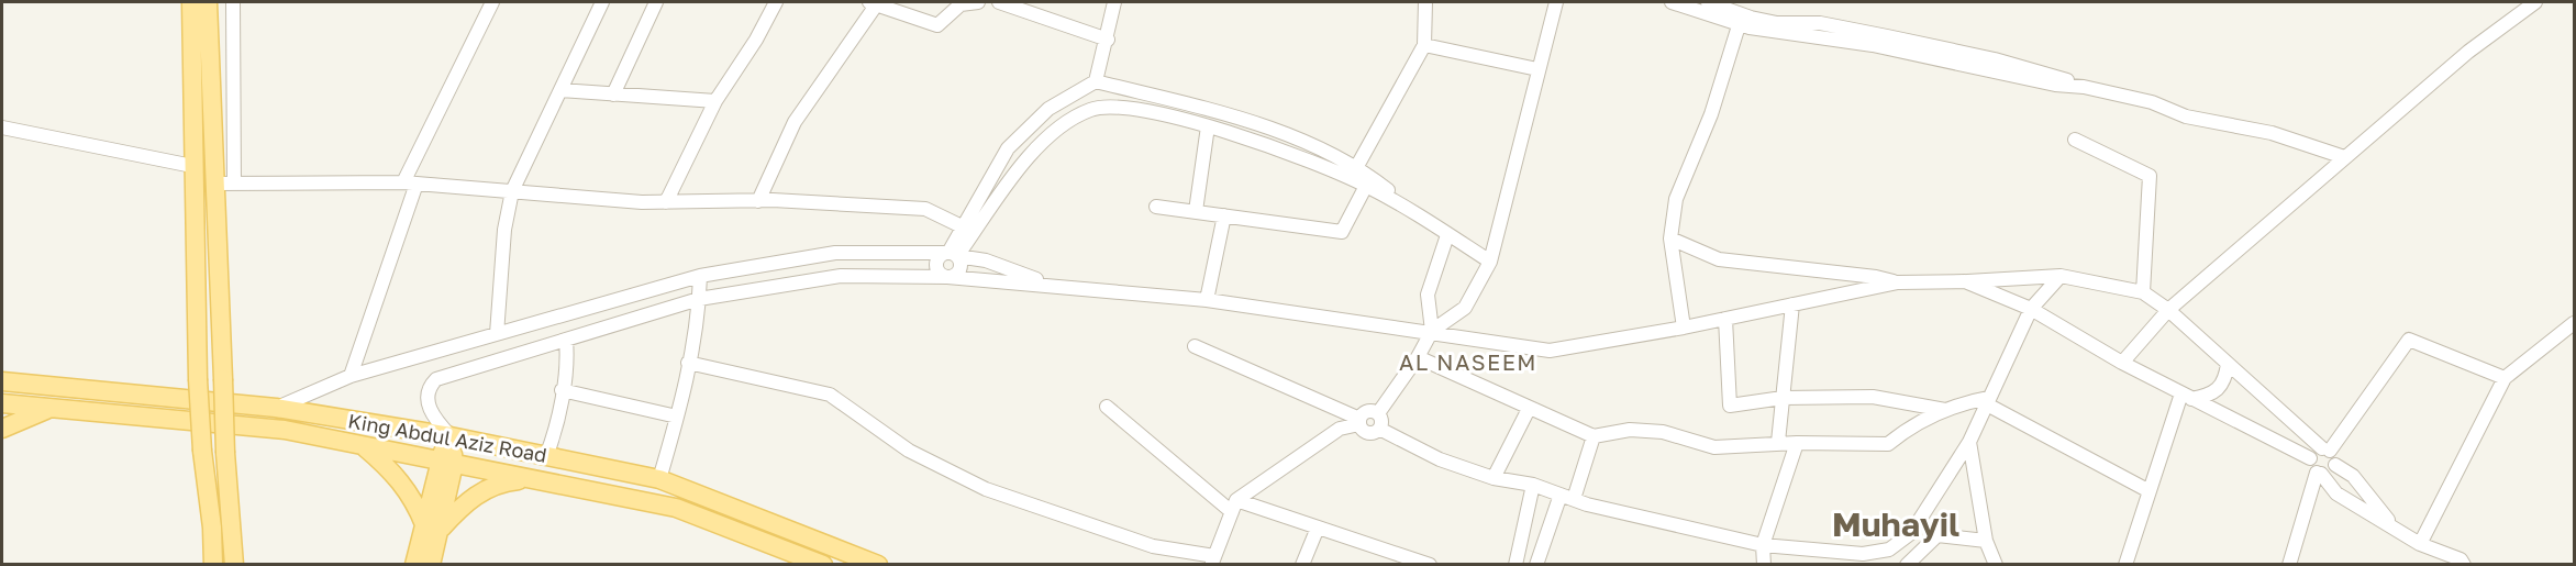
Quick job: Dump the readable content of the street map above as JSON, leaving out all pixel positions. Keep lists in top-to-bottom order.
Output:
{
  "streets": {
    "main road": ["King Abdul Aziz Road"]
  },
  "districts": ["AL NASEEM", "Muhayil"]
}
